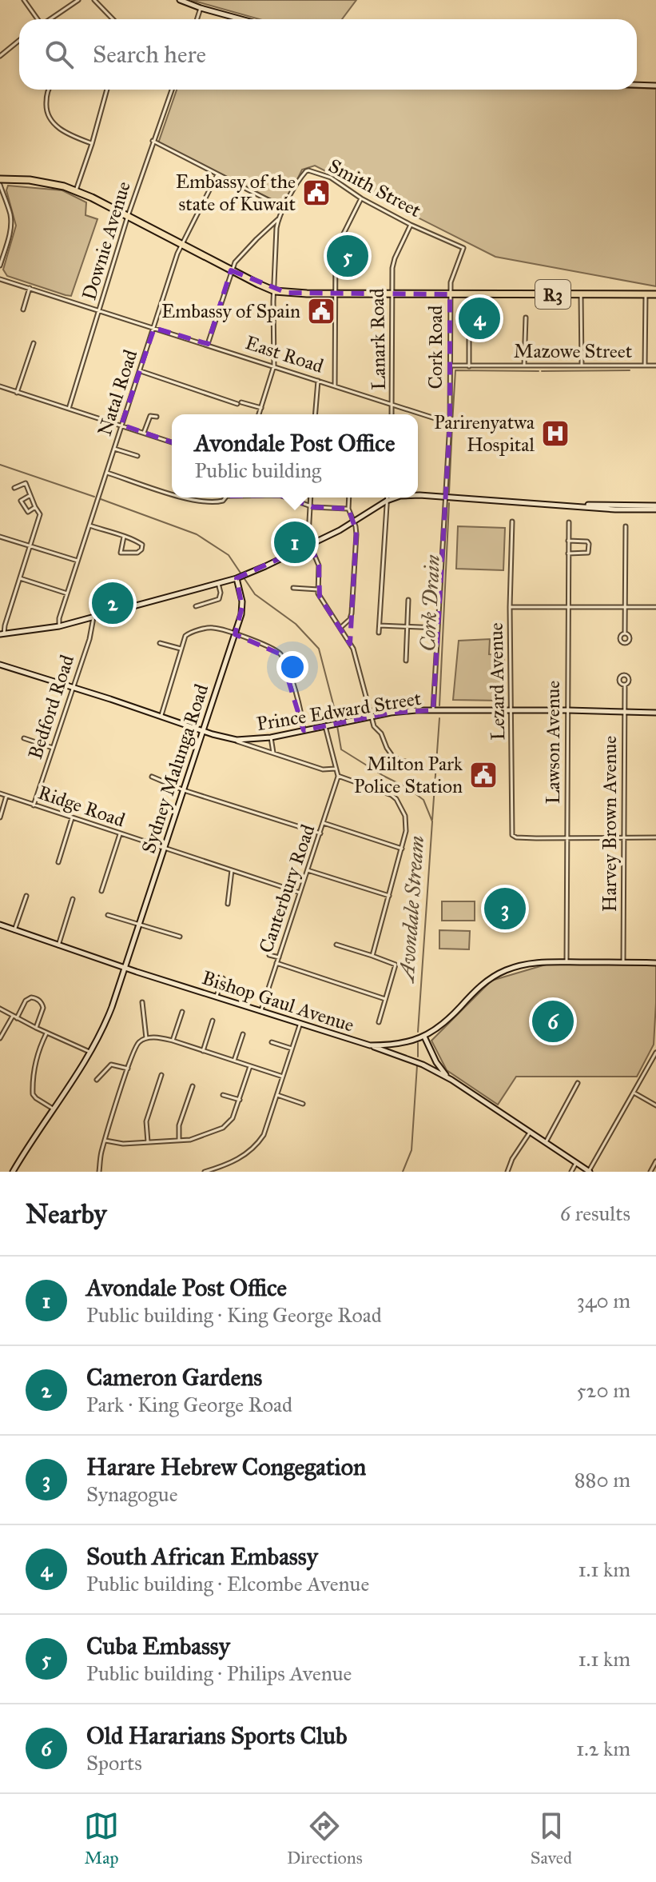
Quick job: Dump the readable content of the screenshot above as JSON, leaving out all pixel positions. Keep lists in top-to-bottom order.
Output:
{
  "streets": {
    "highway": ["R3"],
    "main road": ["Prince Edward Street", "Sydney Malunga Road", "Bishop Gaul Avenue"],
    "street": [
      "Smith Street",
      "Downie Avenue",
      "Lanark Road",
      "Cork Road",
      "Mazowe Street",
      "East Road",
      "Natal Road",
      "Lezard Avenue",
      "Bedford Road",
      "Lawson Avenue",
      "Ridge Road",
      "Harvey Brown Avenue",
      "Canterbury Road"
    ]
  },
  "crossings": [
    ["Smith Street", "Lanark Road"],
    ["Smith Street", "Cork Road"],
    ["Downie Avenue", "R3"],
    ["Downie Avenue", "East Road"],
    ["R3", "Lanark Road"],
    ["R3", "Cork Road"],
    ["R3", "Natal Road"],
    ["Lanark Road", "East Road"],
    ["Cork Road", "Mazowe Street"],
    ["Cork Road", "East Road"],
    ["Cork Road", "Prince Edward Street"],
    ["East Road", "Natal Road"],
    ["Lezard Avenue", "Prince Edward Street"],
    ["Lezard Avenue", "Lawson Avenue"],
    ["Bedford Road", "Prince Edward Street"],
    ["Bedford Road", "Ridge Road"],
    ["Prince Edward Street", "Lawson Avenue"],
    ["Prince Edward Street", "Sydney Malunga Road"],
    ["Prince Edward Street", "Harvey Brown Avenue"],
    ["Sydney Malunga Road", "Ridge Road"],
    ["Sydney Malunga Road", "Bishop Gaul Avenue"],
    ["Ridge Road", "Canterbury Road"],
    ["Canterbury Road", "Bishop Gaul Avenue"]
  ],
  "water": ["Cork Drain", "Avondale Stream"],
  "places": {
    "public building": ["Embassy of the state of Kuwait", "Embassy of Spain", "Milton Park Police Station"],
    "hospital": ["Parirenyatwa Hospital"]
  },
  "page": {
    "search": "Search here",
    "pins": [
      "5",
      "4",
      "1",
      "2",
      "3",
      "6"
    ],
    "popup": ["Avondale Post Office", "Public building"],
    "heading": ["Nearby", "6 results"],
    "list": [
      {
        "mark": "1",
        "name": "Avondale Post Office",
        "note": "Public building · King George Road",
        "value": "340 m"
      },
      {
        "mark": "2",
        "name": "Cameron Gardens",
        "note": "Park · King George Road",
        "value": "520 m"
      },
      {
        "mark": "3",
        "name": "Harare Hebrew Congegation",
        "note": "Synagogue",
        "value": "880 m"
      },
      {
        "mark": "4",
        "name": "South African Embassy",
        "note": "Public building · Elcombe Avenue",
        "value": "1.1 km"
      },
      {
        "mark": "5",
        "name": "Cuba Embassy",
        "note": "Public building · Philips Avenue",
        "value": "1.1 km"
      },
      {
        "mark": "6",
        "name": "Old Hararians Sports Club",
        "note": "Sports",
        "value": "1.2 km"
      }
    ],
    "nav": ["Map", "Directions", "Saved"]
  }
}
